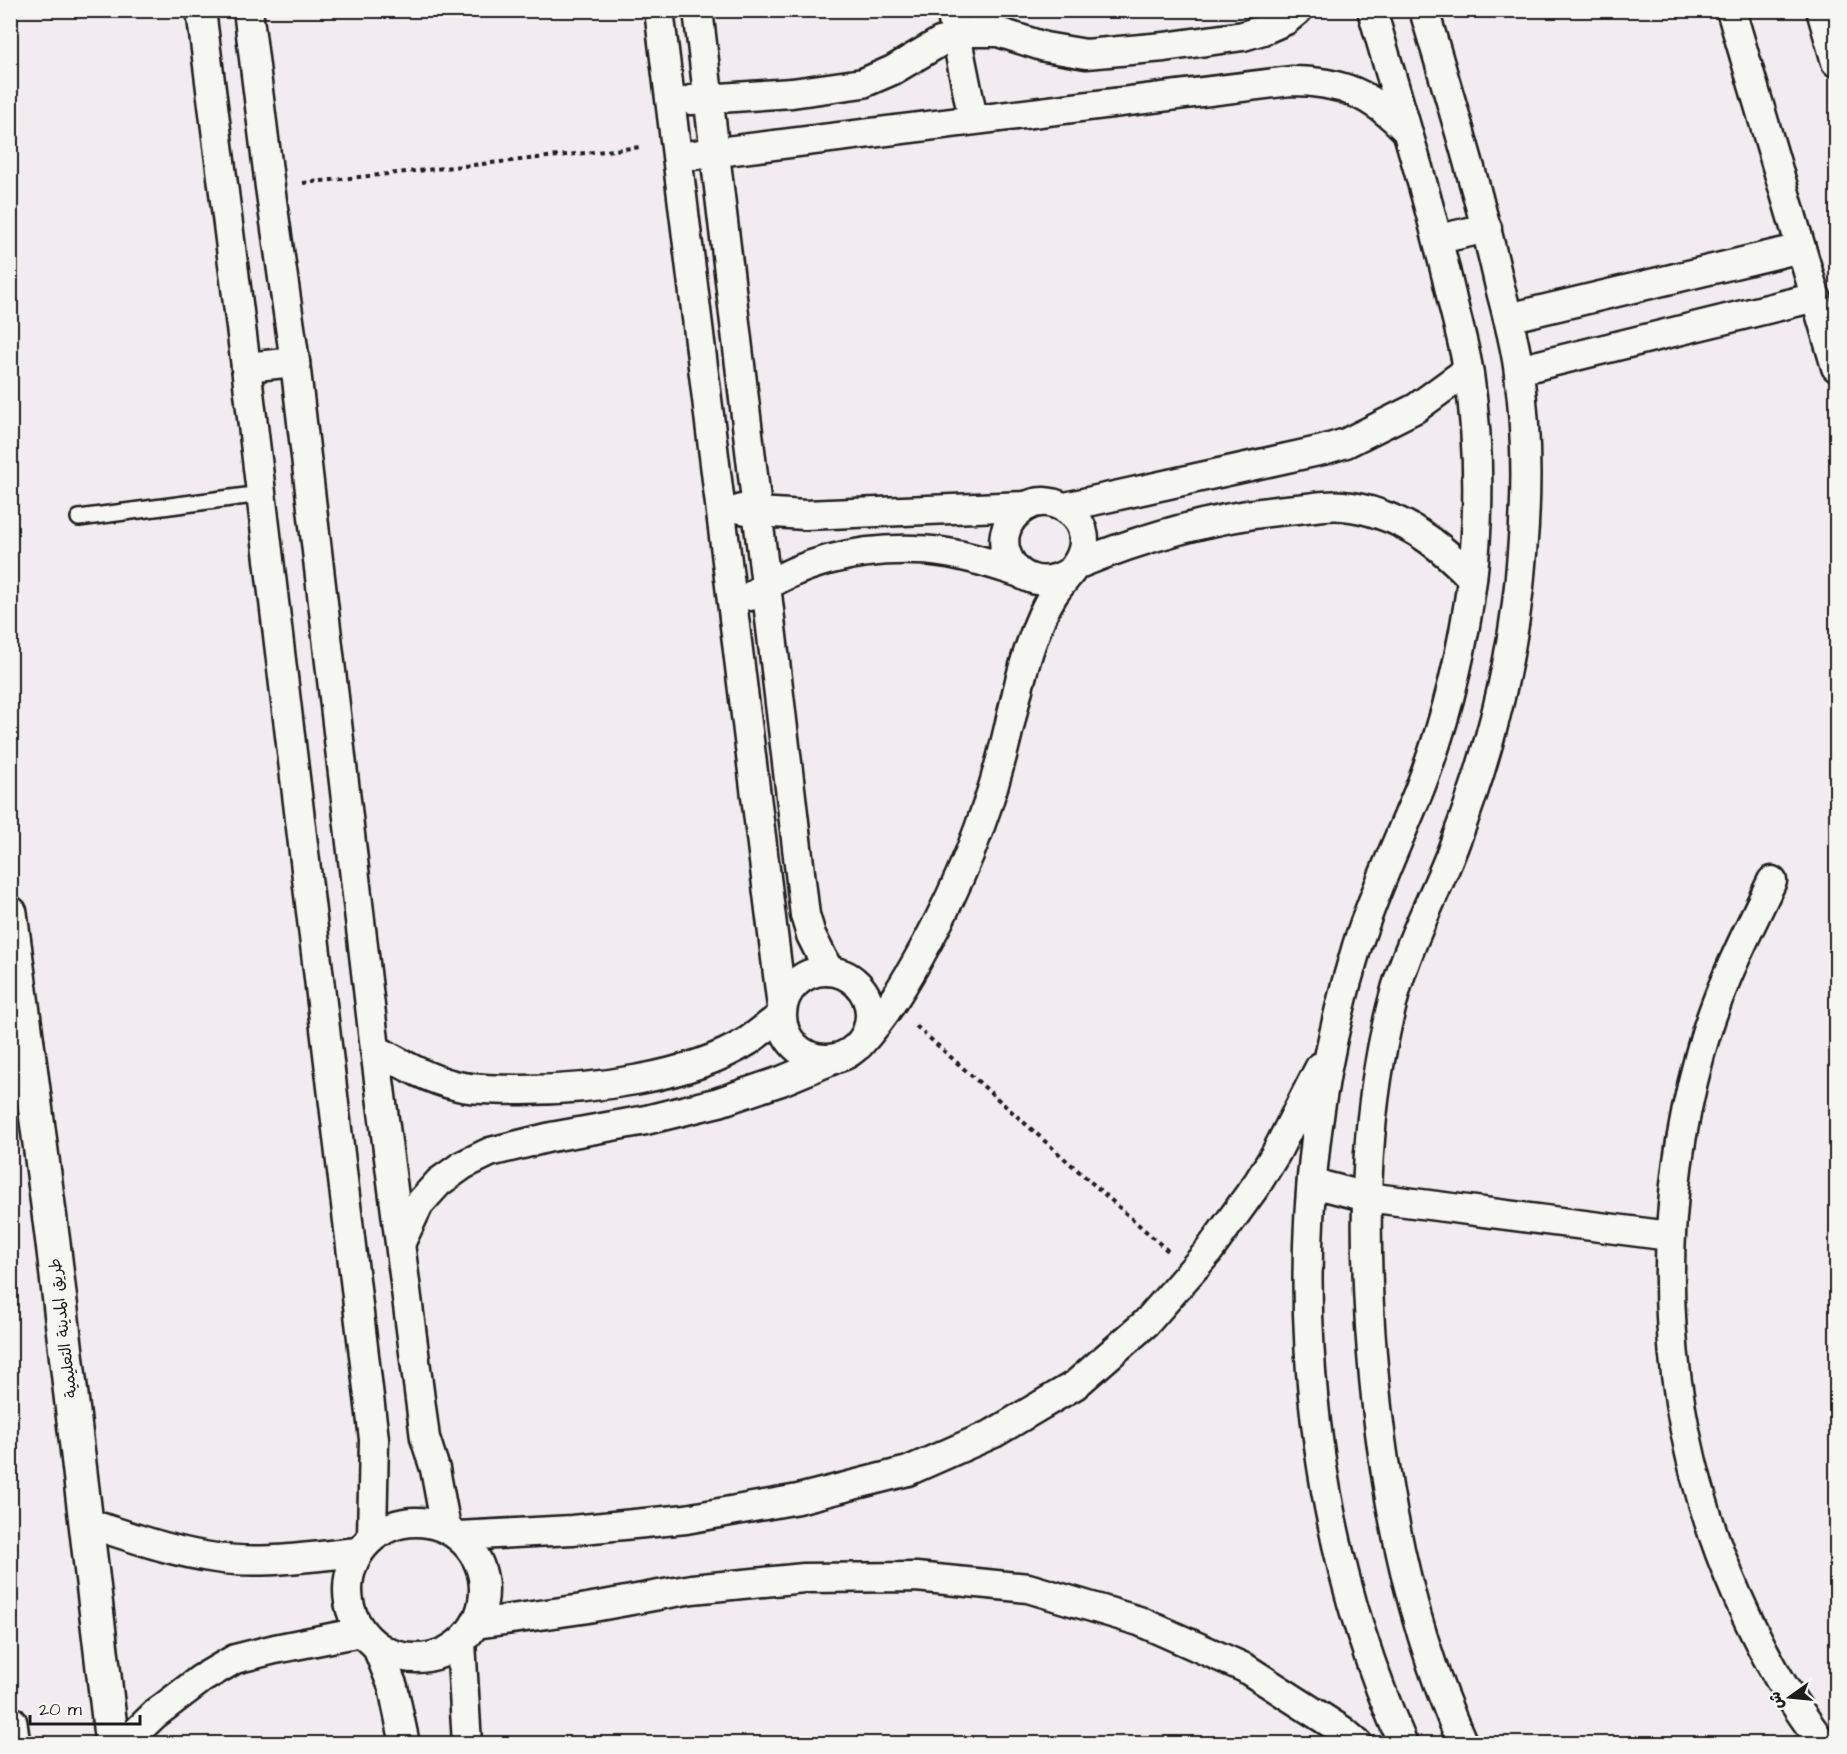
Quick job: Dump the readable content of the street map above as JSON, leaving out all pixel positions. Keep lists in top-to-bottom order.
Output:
{
  "streets": {
    "street": ["طريق المدينة التعليمية"]
  },
  "scale_bar": "20 m",
  "north": "left"
}
